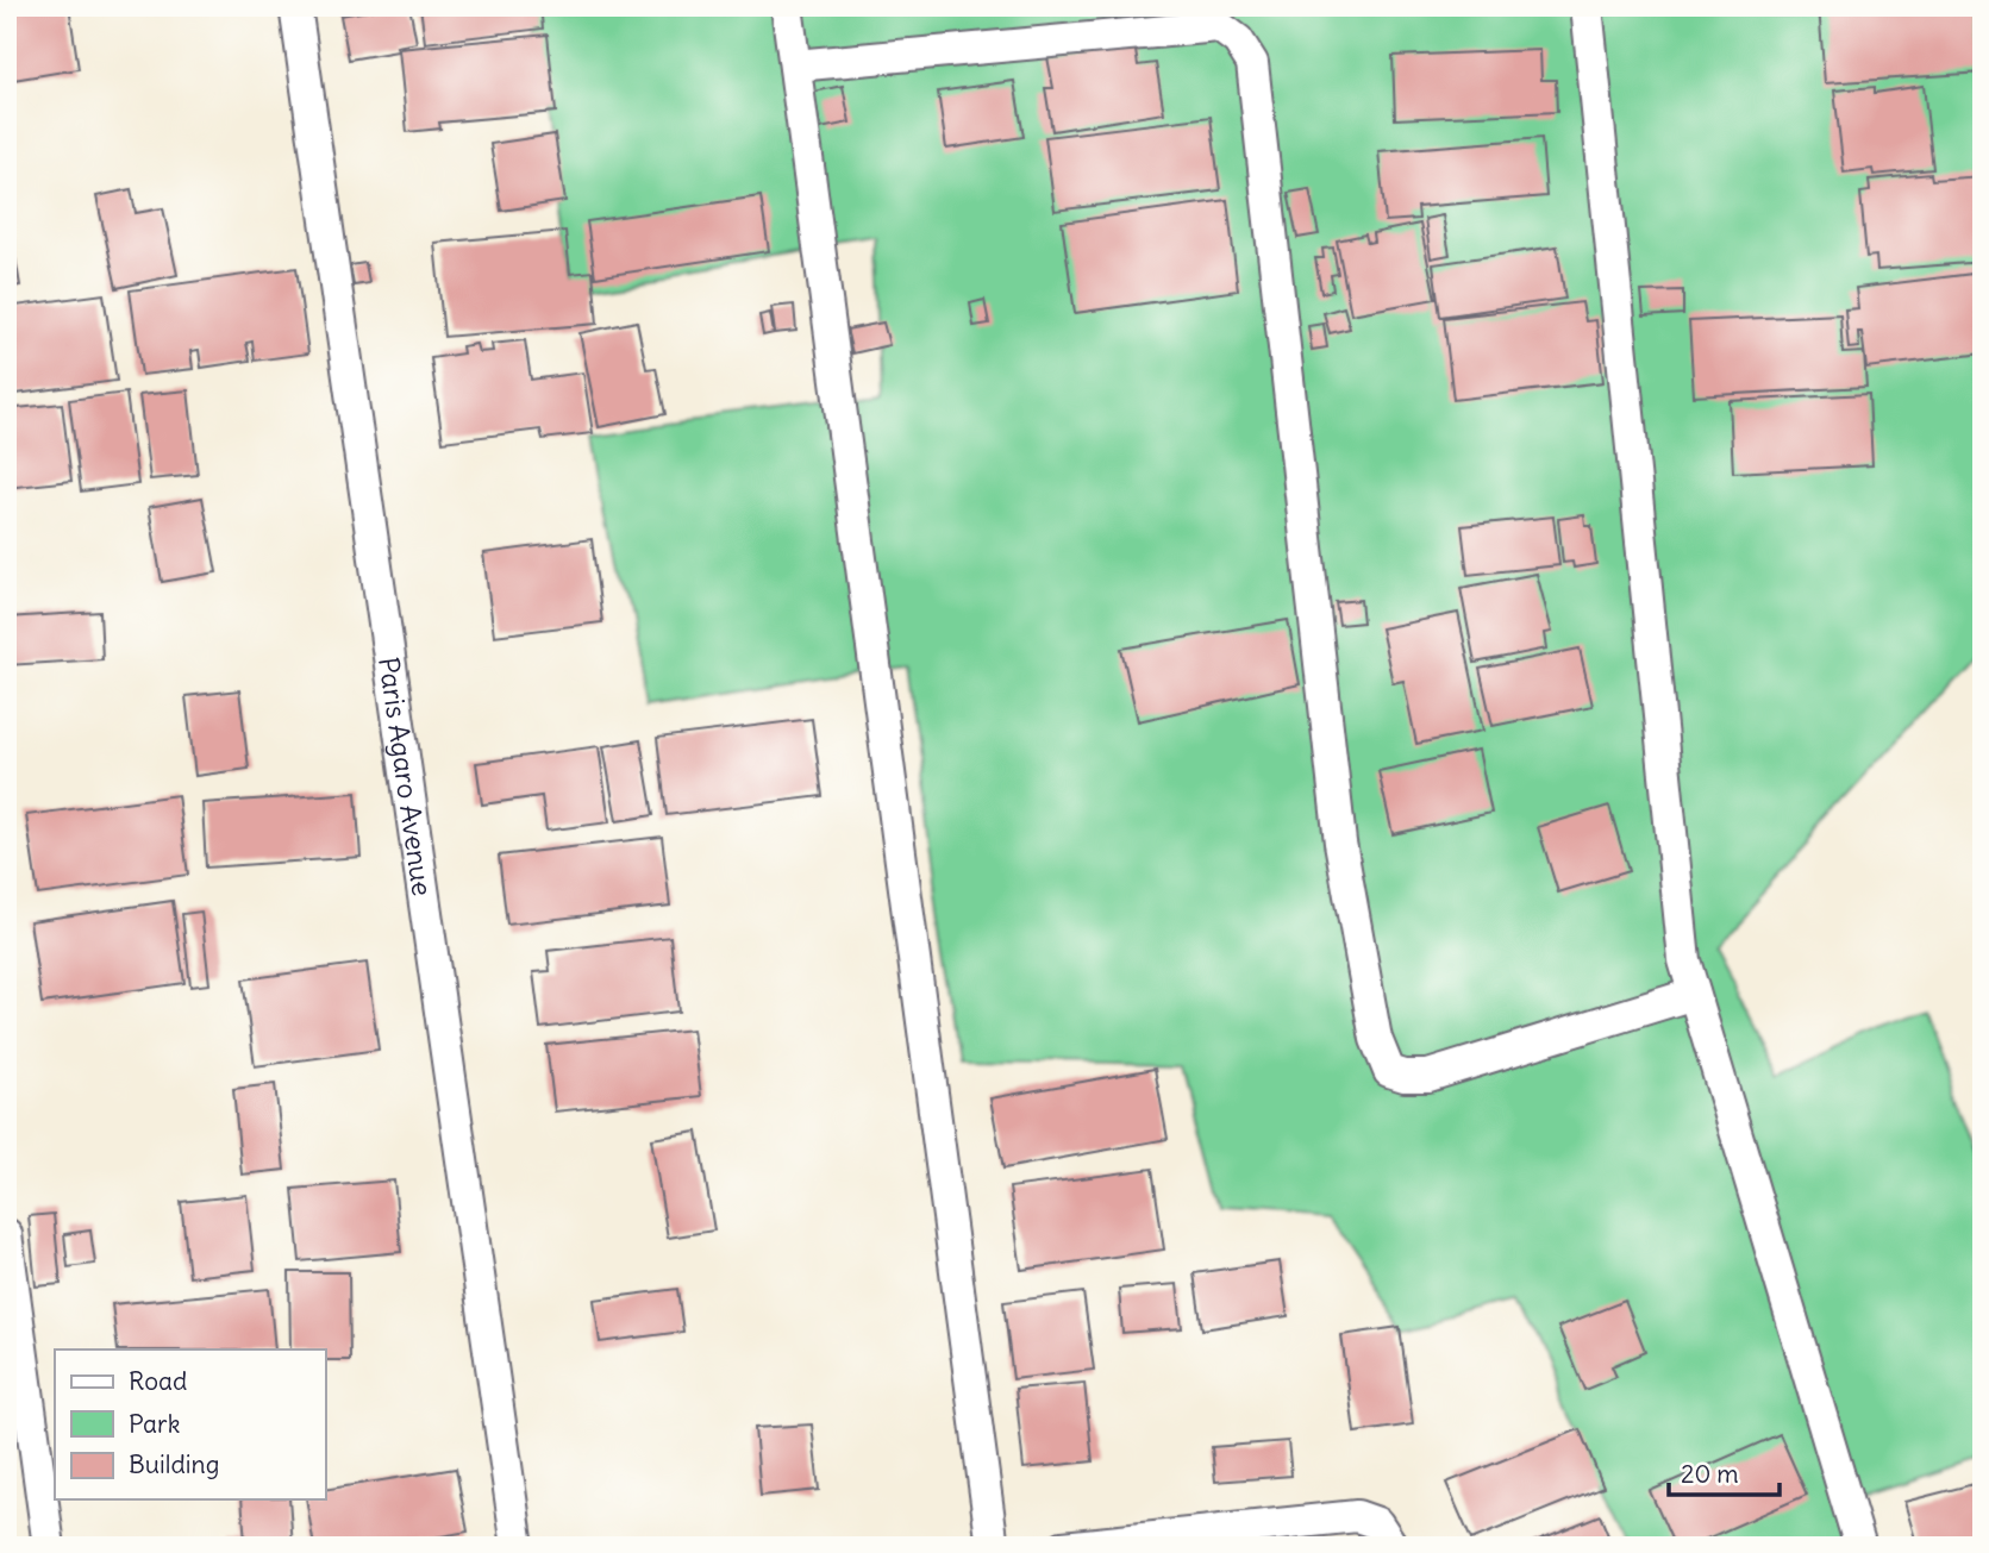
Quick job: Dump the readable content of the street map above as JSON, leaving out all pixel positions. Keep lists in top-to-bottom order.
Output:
{
  "streets": {
    "street": ["Paris Agaro Avenue"]
  },
  "legend": ["Road", "Park", "Building"],
  "scale_bar": "20 m"
}
